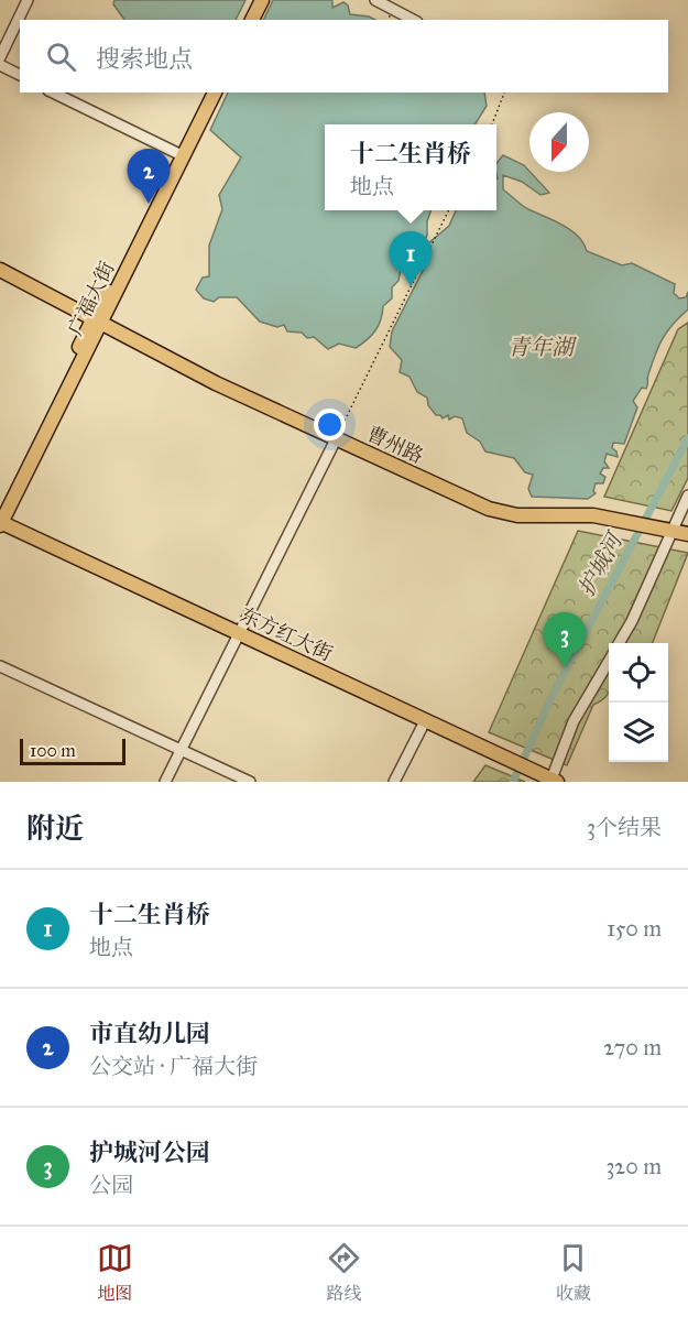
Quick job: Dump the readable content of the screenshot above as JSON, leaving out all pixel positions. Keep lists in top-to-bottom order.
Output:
{
  "streets": {
    "main road": ["广福大街", "曹州路", "东方红大街"]
  },
  "crossings": [
    ["广福大街", "曹州路"],
    ["广福大街", "东方红大街"]
  ],
  "water": ["青年湖", "护城河"],
  "scale_bar": "100 m",
  "north": "bottom",
  "page": {
    "search": "搜索地点",
    "popup": ["十二生肖桥", "地点"],
    "pins": ["2", "1", "3"],
    "scale": "100 m",
    "heading": ["附近", "3个结果"],
    "list": [
      {
        "mark": "1",
        "name": "十二生肖桥",
        "note": "地点",
        "value": "150 m"
      },
      {
        "mark": "2",
        "name": "市直幼儿园",
        "note": "公交站 · 广福大街",
        "value": "270 m"
      },
      {
        "mark": "3",
        "name": "护城河公园",
        "note": "公园",
        "value": "320 m"
      }
    ],
    "nav": ["地图", "路线", "收藏"]
  }
}
